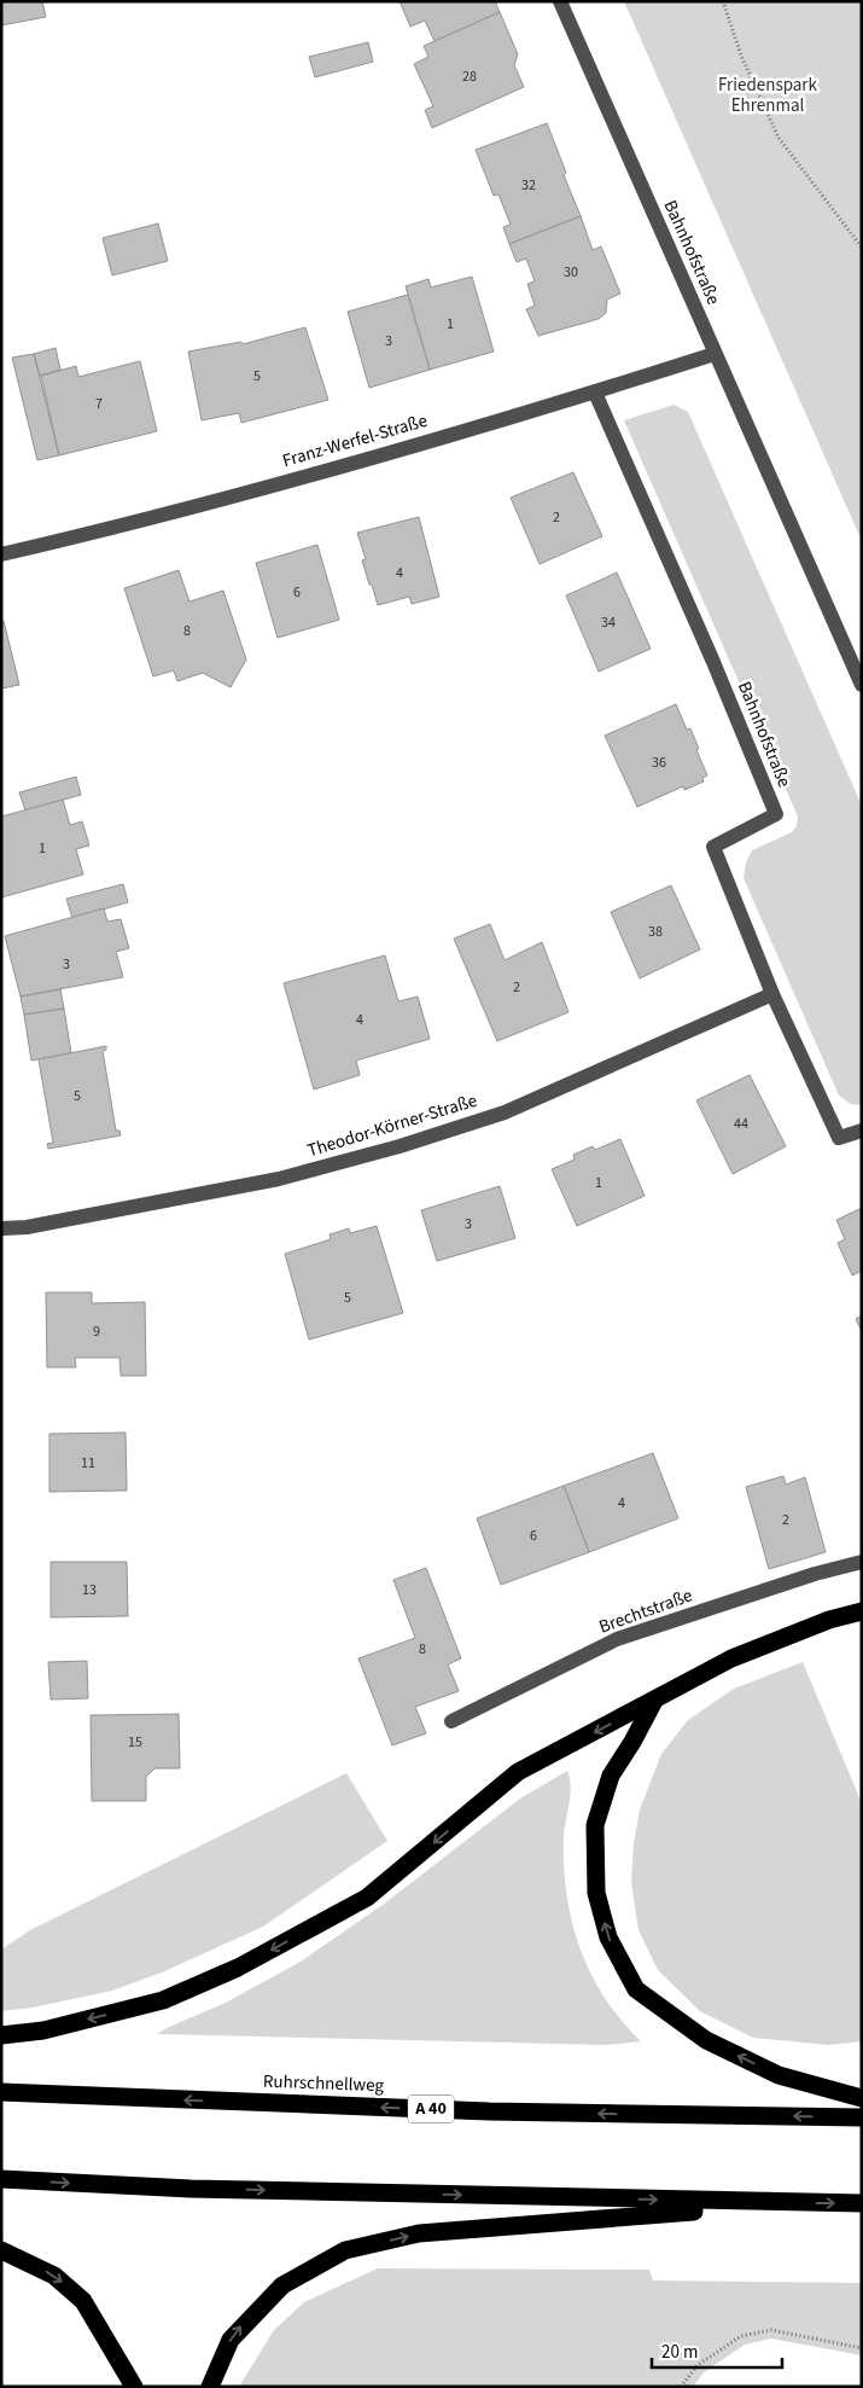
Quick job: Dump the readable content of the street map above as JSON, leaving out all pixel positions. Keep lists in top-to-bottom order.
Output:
{
  "streets": {
    "highway": ["Ruhrschnellweg", "A 40"],
    "street": [
      "Bahnhofstraße",
      "Franz-Werfel-Straße",
      "Theodor-Körner-Straße",
      "Brechtstraße"
    ]
  },
  "crossings": [
    ["Bahnhofstraße", "Franz-Werfel-Straße"],
    ["Bahnhofstraße", "Theodor-Körner-Straße"]
  ],
  "parks": ["Friedenspark Ehrenmal"],
  "house_numbers": [
    "28",
    "32",
    "30",
    "1",
    "3",
    "5",
    "7",
    "2",
    "4",
    "6",
    "34",
    "8",
    "36",
    "1",
    "38",
    "3",
    "2",
    "4",
    "5",
    "44",
    "1",
    "3",
    "5",
    "9",
    "11",
    "4",
    "2",
    "6",
    "13",
    "8",
    "15"
  ],
  "scale_bar": "20 m"
}
